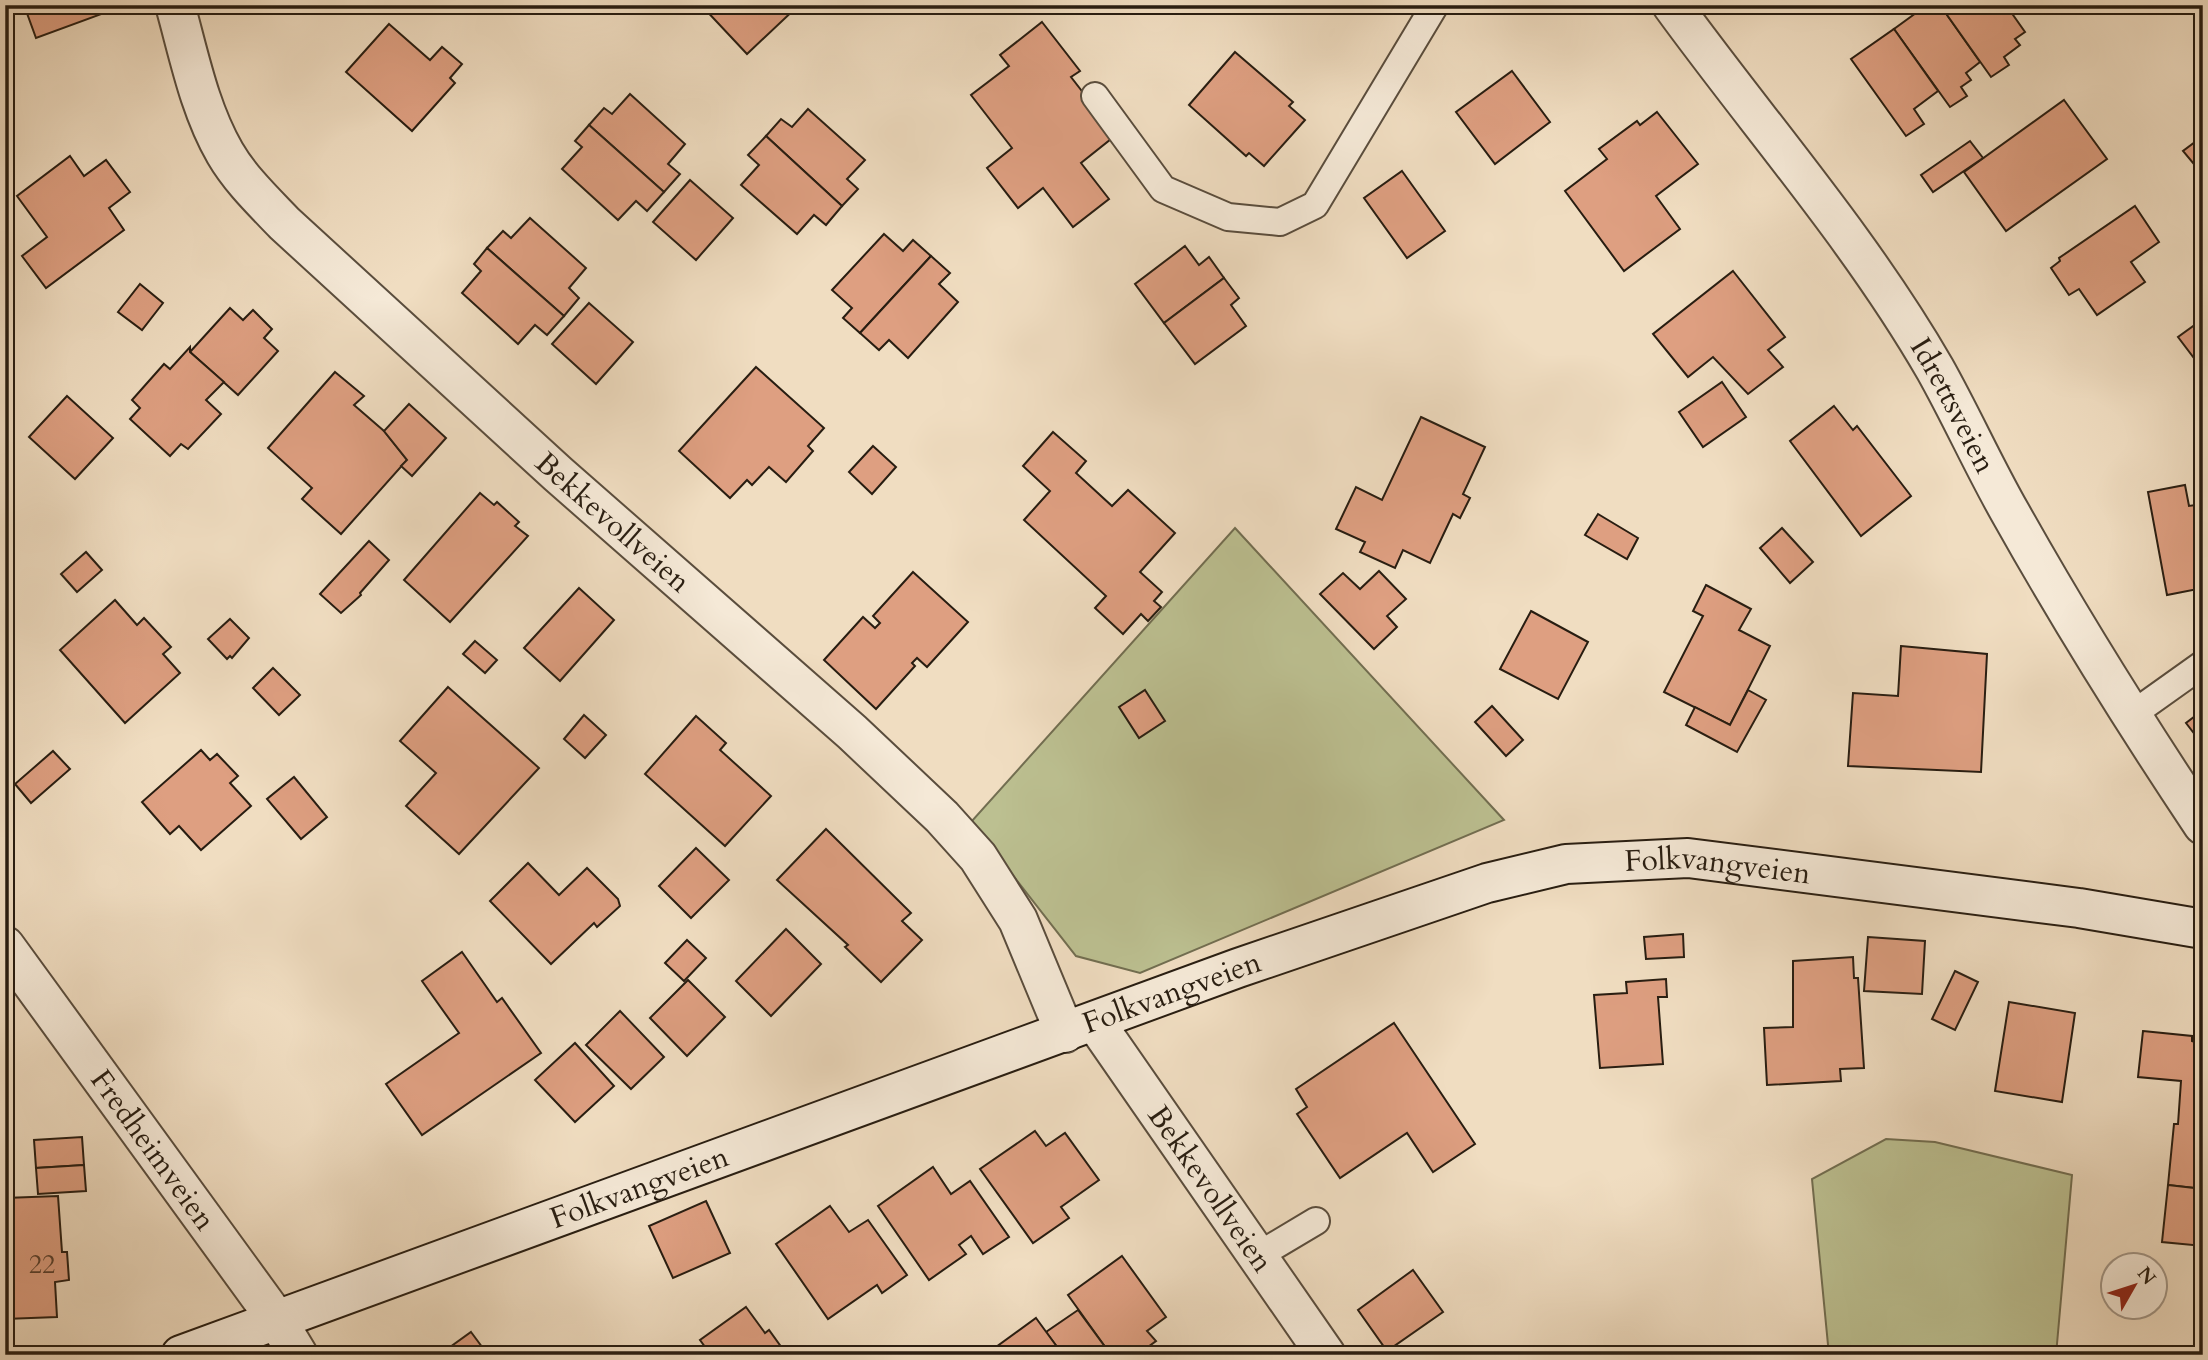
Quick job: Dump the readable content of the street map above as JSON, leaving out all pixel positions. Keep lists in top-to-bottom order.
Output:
{
  "streets": {
    "street": [
      "Idrettsveien",
      "Bekkevollveien",
      "Folkvangveien",
      "Fredheimveien"
    ]
  },
  "crossings": [
    ["Bekkevollveien", "Folkvangveien"],
    ["Folkvangveien", "Fredheimveien"]
  ],
  "house_numbers": ["22"],
  "north": "top right"
}
